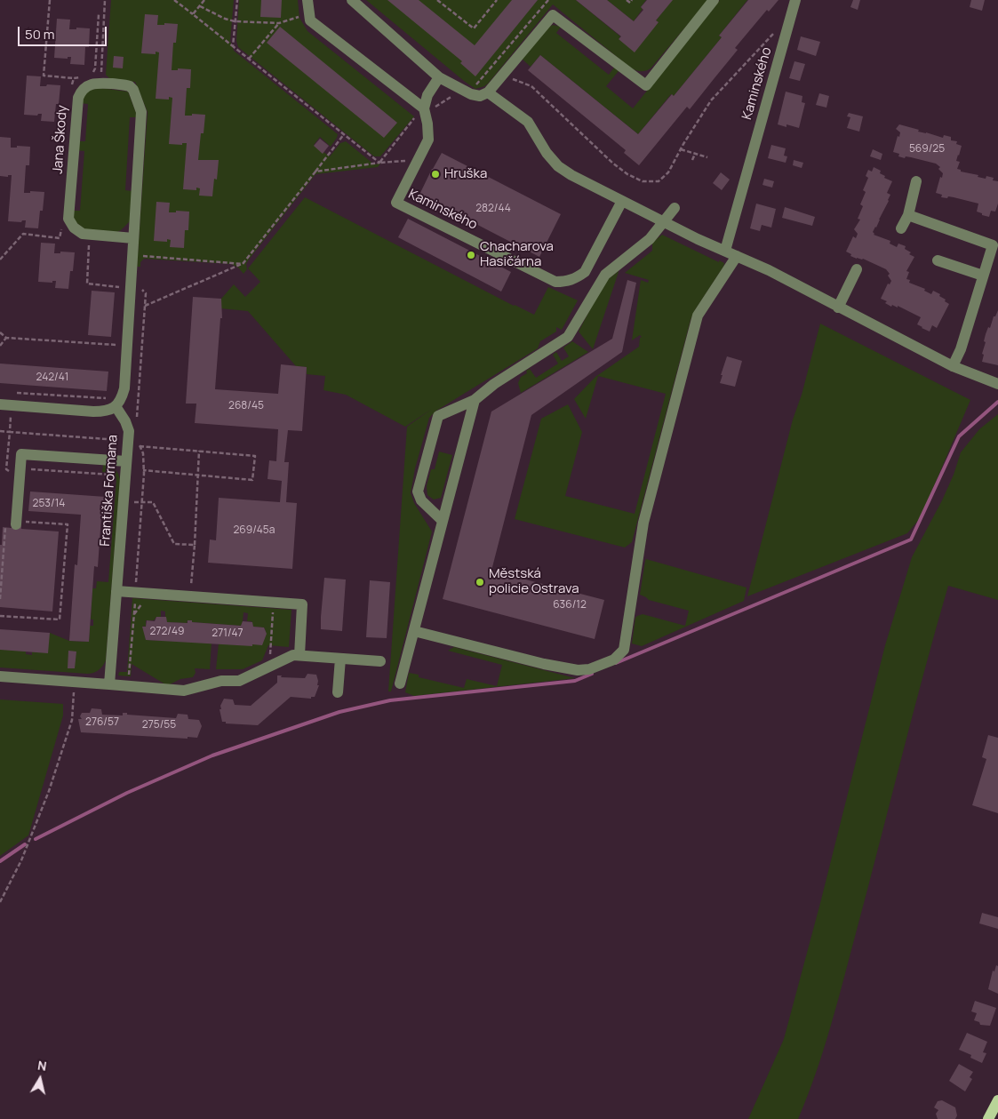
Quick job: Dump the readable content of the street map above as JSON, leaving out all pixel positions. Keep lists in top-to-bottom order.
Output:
{
  "streets": {
    "street": ["Kaminského", "Jana Škody", "Františka Formana"]
  },
  "places": ["Hruška", "Chacharova Hasičárna", "Městská policie Ostrava"],
  "house_numbers": [
    "569/25",
    "282/44",
    "242/41",
    "268/45",
    "253/14",
    "269/45a",
    "636/12",
    "272/49",
    "271/47",
    "276/57",
    "275/55"
  ],
  "scale_bar": "50 m",
  "north": "top"
}
